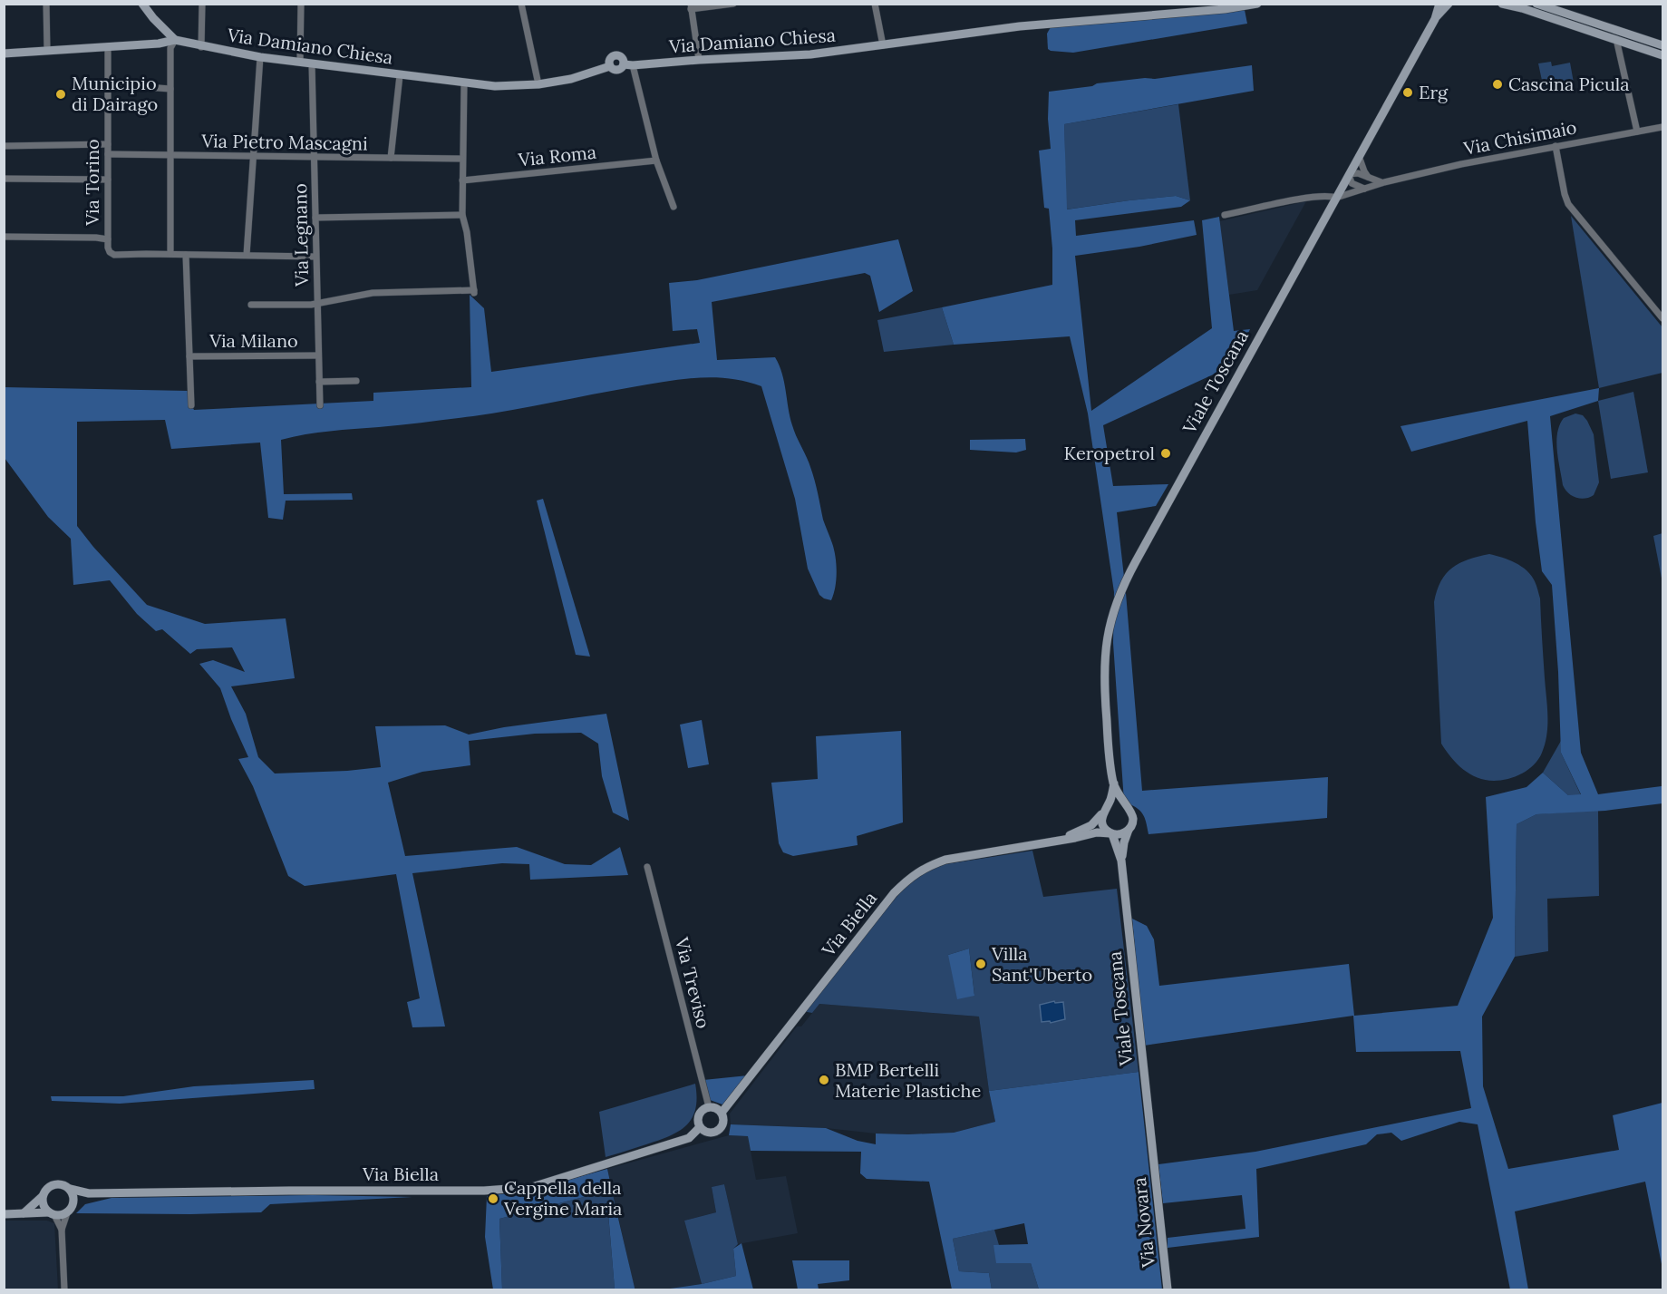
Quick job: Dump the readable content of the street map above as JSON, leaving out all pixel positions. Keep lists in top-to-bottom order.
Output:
{
  "streets": {
    "street": [
      "Via Damiano Chiesa",
      "Via Chisimaio",
      "Via Pietro Mascagni",
      "Via Roma",
      "Via Torino",
      "Via Legnano",
      "Via Milano",
      "Viale Toscana",
      "Via Biella",
      "Via Treviso",
      "Via Novara"
    ]
  },
  "crossings": [
    ["Via Damiano Chiesa", "Via Torino"],
    ["Via Damiano Chiesa", "Via Legnano"],
    ["Via Chisimaio", "Viale Toscana"],
    ["Via Pietro Mascagni", "Via Torino"],
    ["Via Pietro Mascagni", "Via Legnano"],
    ["Via Legnano", "Via Milano"],
    ["Viale Toscana", "Via Biella"],
    ["Viale Toscana", "Via Novara"],
    ["Via Biella", "Via Treviso"]
  ],
  "places": [
    "Cascina Picula",
    "Erg",
    "Municipio di Dairago",
    "Keropetrol",
    "Villa Sant'Uberto",
    "BMP Bertelli Materie Plastiche",
    "Cappella della Vergine Maria"
  ]
}
